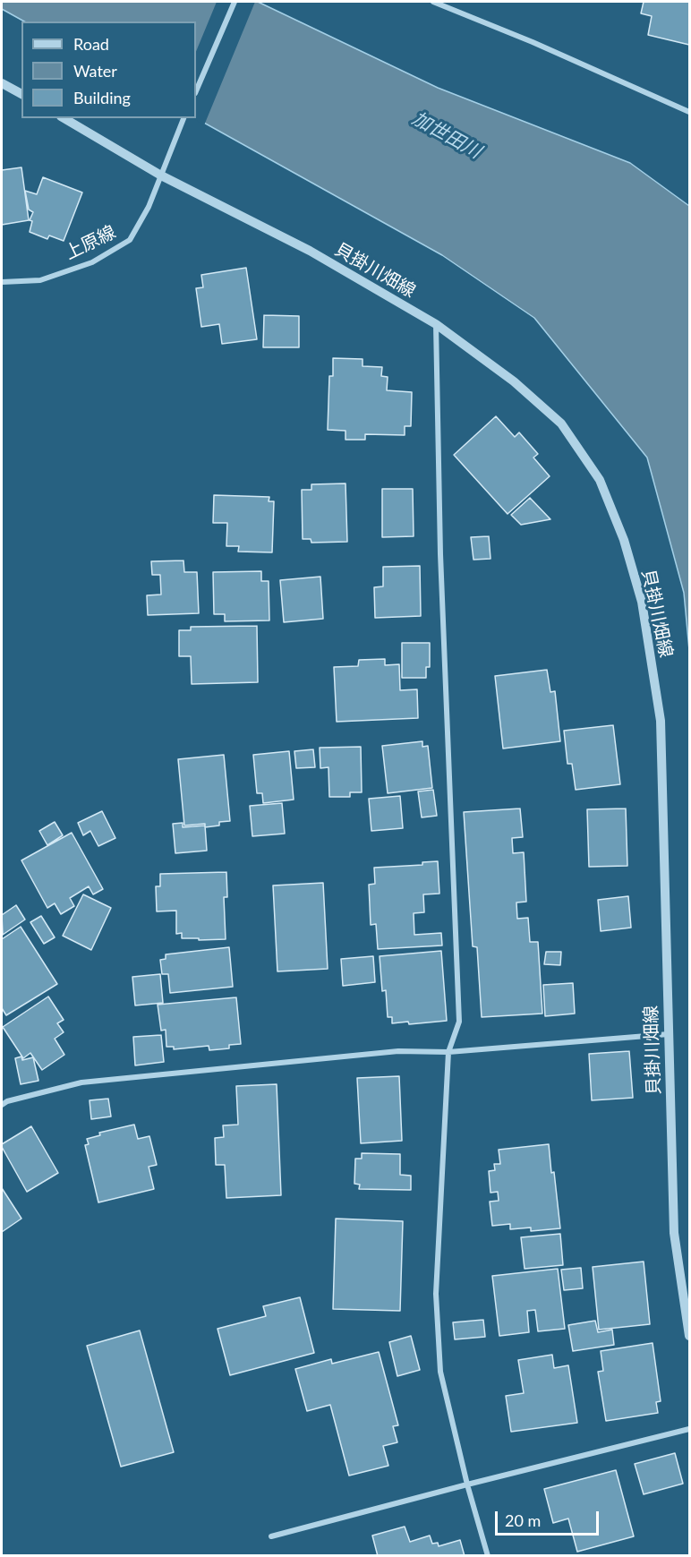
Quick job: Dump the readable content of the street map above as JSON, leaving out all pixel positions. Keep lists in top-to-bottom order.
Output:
{
  "streets": {
    "street": ["上原線", "貝掛川畑線"]
  },
  "crossings": [
    ["上原線", "貝掛川畑線"]
  ],
  "water": ["加世田川"],
  "legend": ["Road", "Water", "Building"],
  "scale_bar": "20 m"
}
